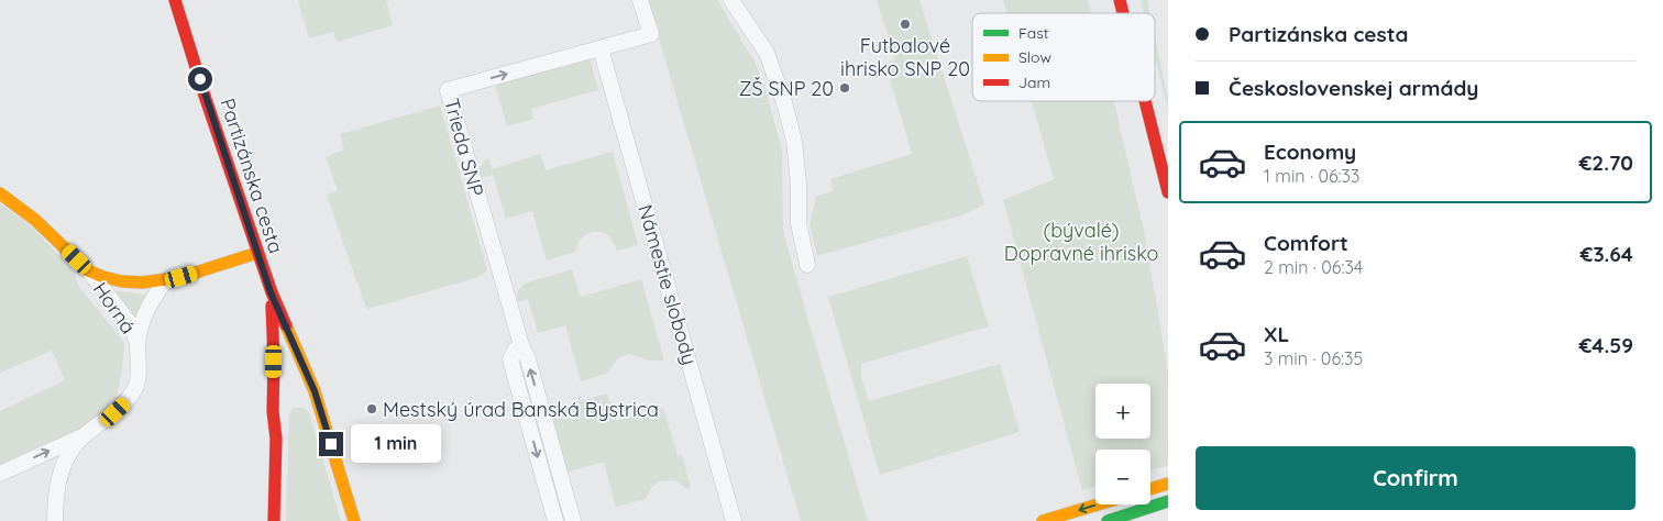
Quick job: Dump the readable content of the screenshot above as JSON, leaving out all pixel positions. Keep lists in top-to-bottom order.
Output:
{
  "streets": {
    "street": [
      "Trieda SNP",
      "Partizánska cesta",
      "Námestie slobody",
      "Horná"
    ]
  },
  "crossings": [
    ["Trieda SNP", "Námestie slobody"]
  ],
  "parks": ["(bývalé) Dopravné ihrisko"],
  "places": ["Futbalové ihrisko SNP 20", "ZŠ SNP 20", "Mestský úrad Banská Bystrica"],
  "legend": ["Fast", "Slow", "Jam"],
  "page": {
    "banner": ["Partizánska cesta", "Československej armády"],
    "list": [
      {
        "name": "Economy",
        "note": "1 min · 06:33",
        "value": "€2.70"
      },
      {
        "name": "Comfort",
        "note": "2 min · 06:34",
        "value": "€3.64"
      },
      {
        "name": "XL",
        "note": "3 min · 06:35",
        "value": "€4.59"
      }
    ],
    "map_buttons": ["+", "−"],
    "bubble": "1 min",
    "buttons": "Confirm"
  }
}
